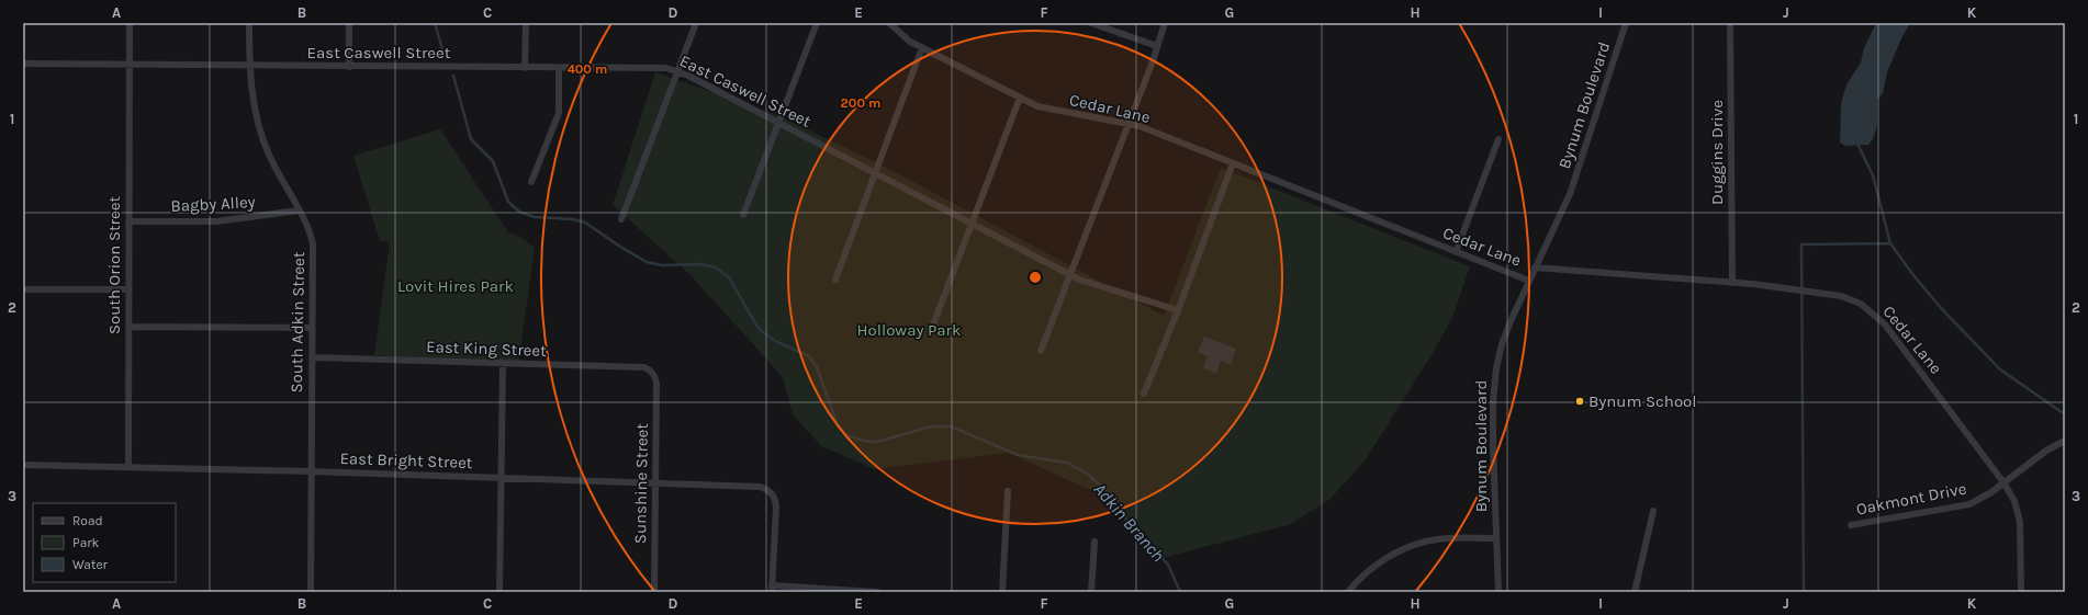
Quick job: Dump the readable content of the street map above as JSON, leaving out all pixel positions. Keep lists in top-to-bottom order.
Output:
{
  "streets": {
    "street": [
      "East Caswell Street",
      "Bynum Boulevard",
      "Cedar Lane",
      "Duggins Drive",
      "Bagby Alley",
      "South Orion Street",
      "South Adkin Street",
      "East King Street",
      "East Bright Street",
      "Sunshine Street",
      "Oakmont Drive"
    ]
  },
  "crossings": [
    ["East Caswell Street", "South Orion Street"],
    ["East Caswell Street", "South Adkin Street"],
    ["Bynum Boulevard", "Cedar Lane"],
    ["Cedar Lane", "Duggins Drive"],
    ["Cedar Lane", "Oakmont Drive"],
    ["Bagby Alley", "South Orion Street"],
    ["Bagby Alley", "South Adkin Street"],
    ["South Orion Street", "East Bright Street"],
    ["South Adkin Street", "East King Street"],
    ["South Adkin Street", "East Bright Street"],
    ["East King Street", "Sunshine Street"],
    ["East Bright Street", "Sunshine Street"]
  ],
  "water": ["Adkin Branch"],
  "parks": ["Lovit Hires Park", "Holloway Park"],
  "places": ["Bynum School"],
  "legend": ["Road", "Park", "Water"],
  "grid": {
    "columns": [
      "A",
      "B",
      "C",
      "D",
      "E",
      "F",
      "G",
      "H",
      "I",
      "J",
      "K"
    ],
    "rows": ["1", "2", "3"]
  },
  "rings": ["400 m", "200 m"]
}
